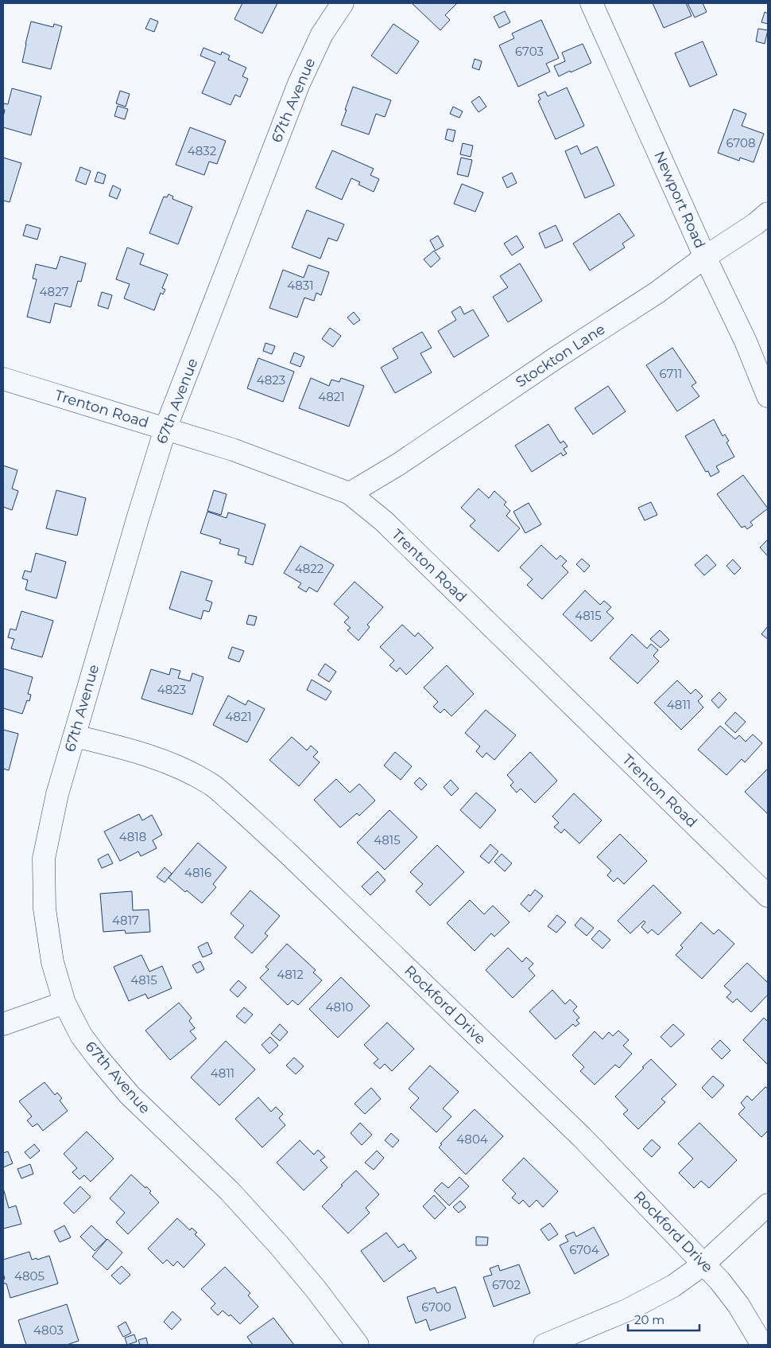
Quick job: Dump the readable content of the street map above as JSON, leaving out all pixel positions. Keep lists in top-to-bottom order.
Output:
{
  "streets": {
    "street": [
      "67th Avenue",
      "Newport Road",
      "Stockton Lane",
      "Trenton Road",
      "Rockford Drive"
    ]
  },
  "crossings": [
    ["67th Avenue", "Trenton Road"],
    ["67th Avenue", "Rockford Drive"],
    ["Newport Road", "Stockton Lane"],
    ["Stockton Lane", "Trenton Road"]
  ],
  "house_numbers": [
    "6703",
    "6708",
    "4832",
    "4831",
    "4827",
    "6711",
    "4823",
    "4821",
    "4822",
    "4815",
    "4823",
    "4811",
    "4821",
    "4818",
    "4815",
    "4816",
    "4817",
    "4812",
    "4815",
    "4810",
    "4811",
    "4804",
    "6704",
    "4805",
    "6702",
    "6700",
    "4803"
  ],
  "scale_bar": "20 m"
}
